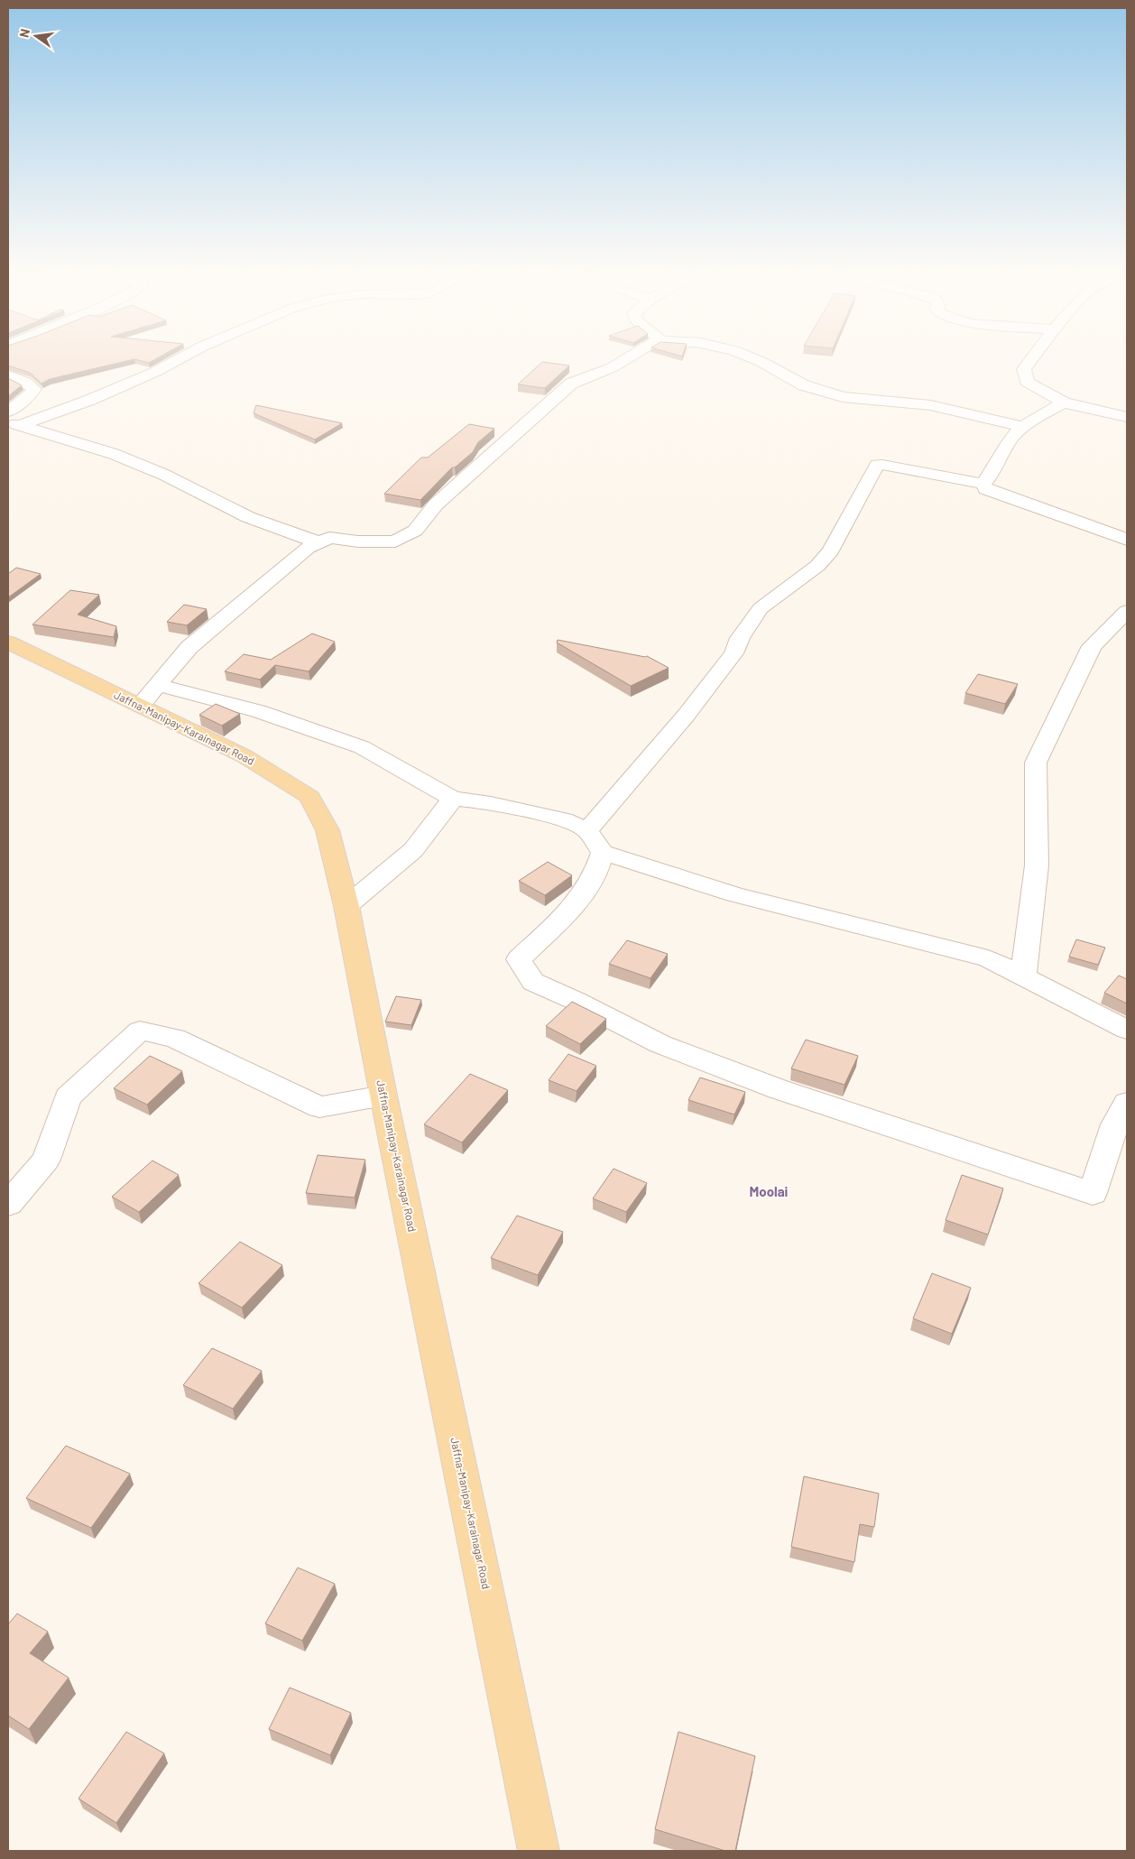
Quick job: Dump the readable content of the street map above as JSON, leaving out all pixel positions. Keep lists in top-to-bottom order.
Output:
{
  "streets": {
    "main road": ["Jaffna-Manipay-Karainagar Road"]
  },
  "districts": ["Moolai"],
  "north": "left"
}
